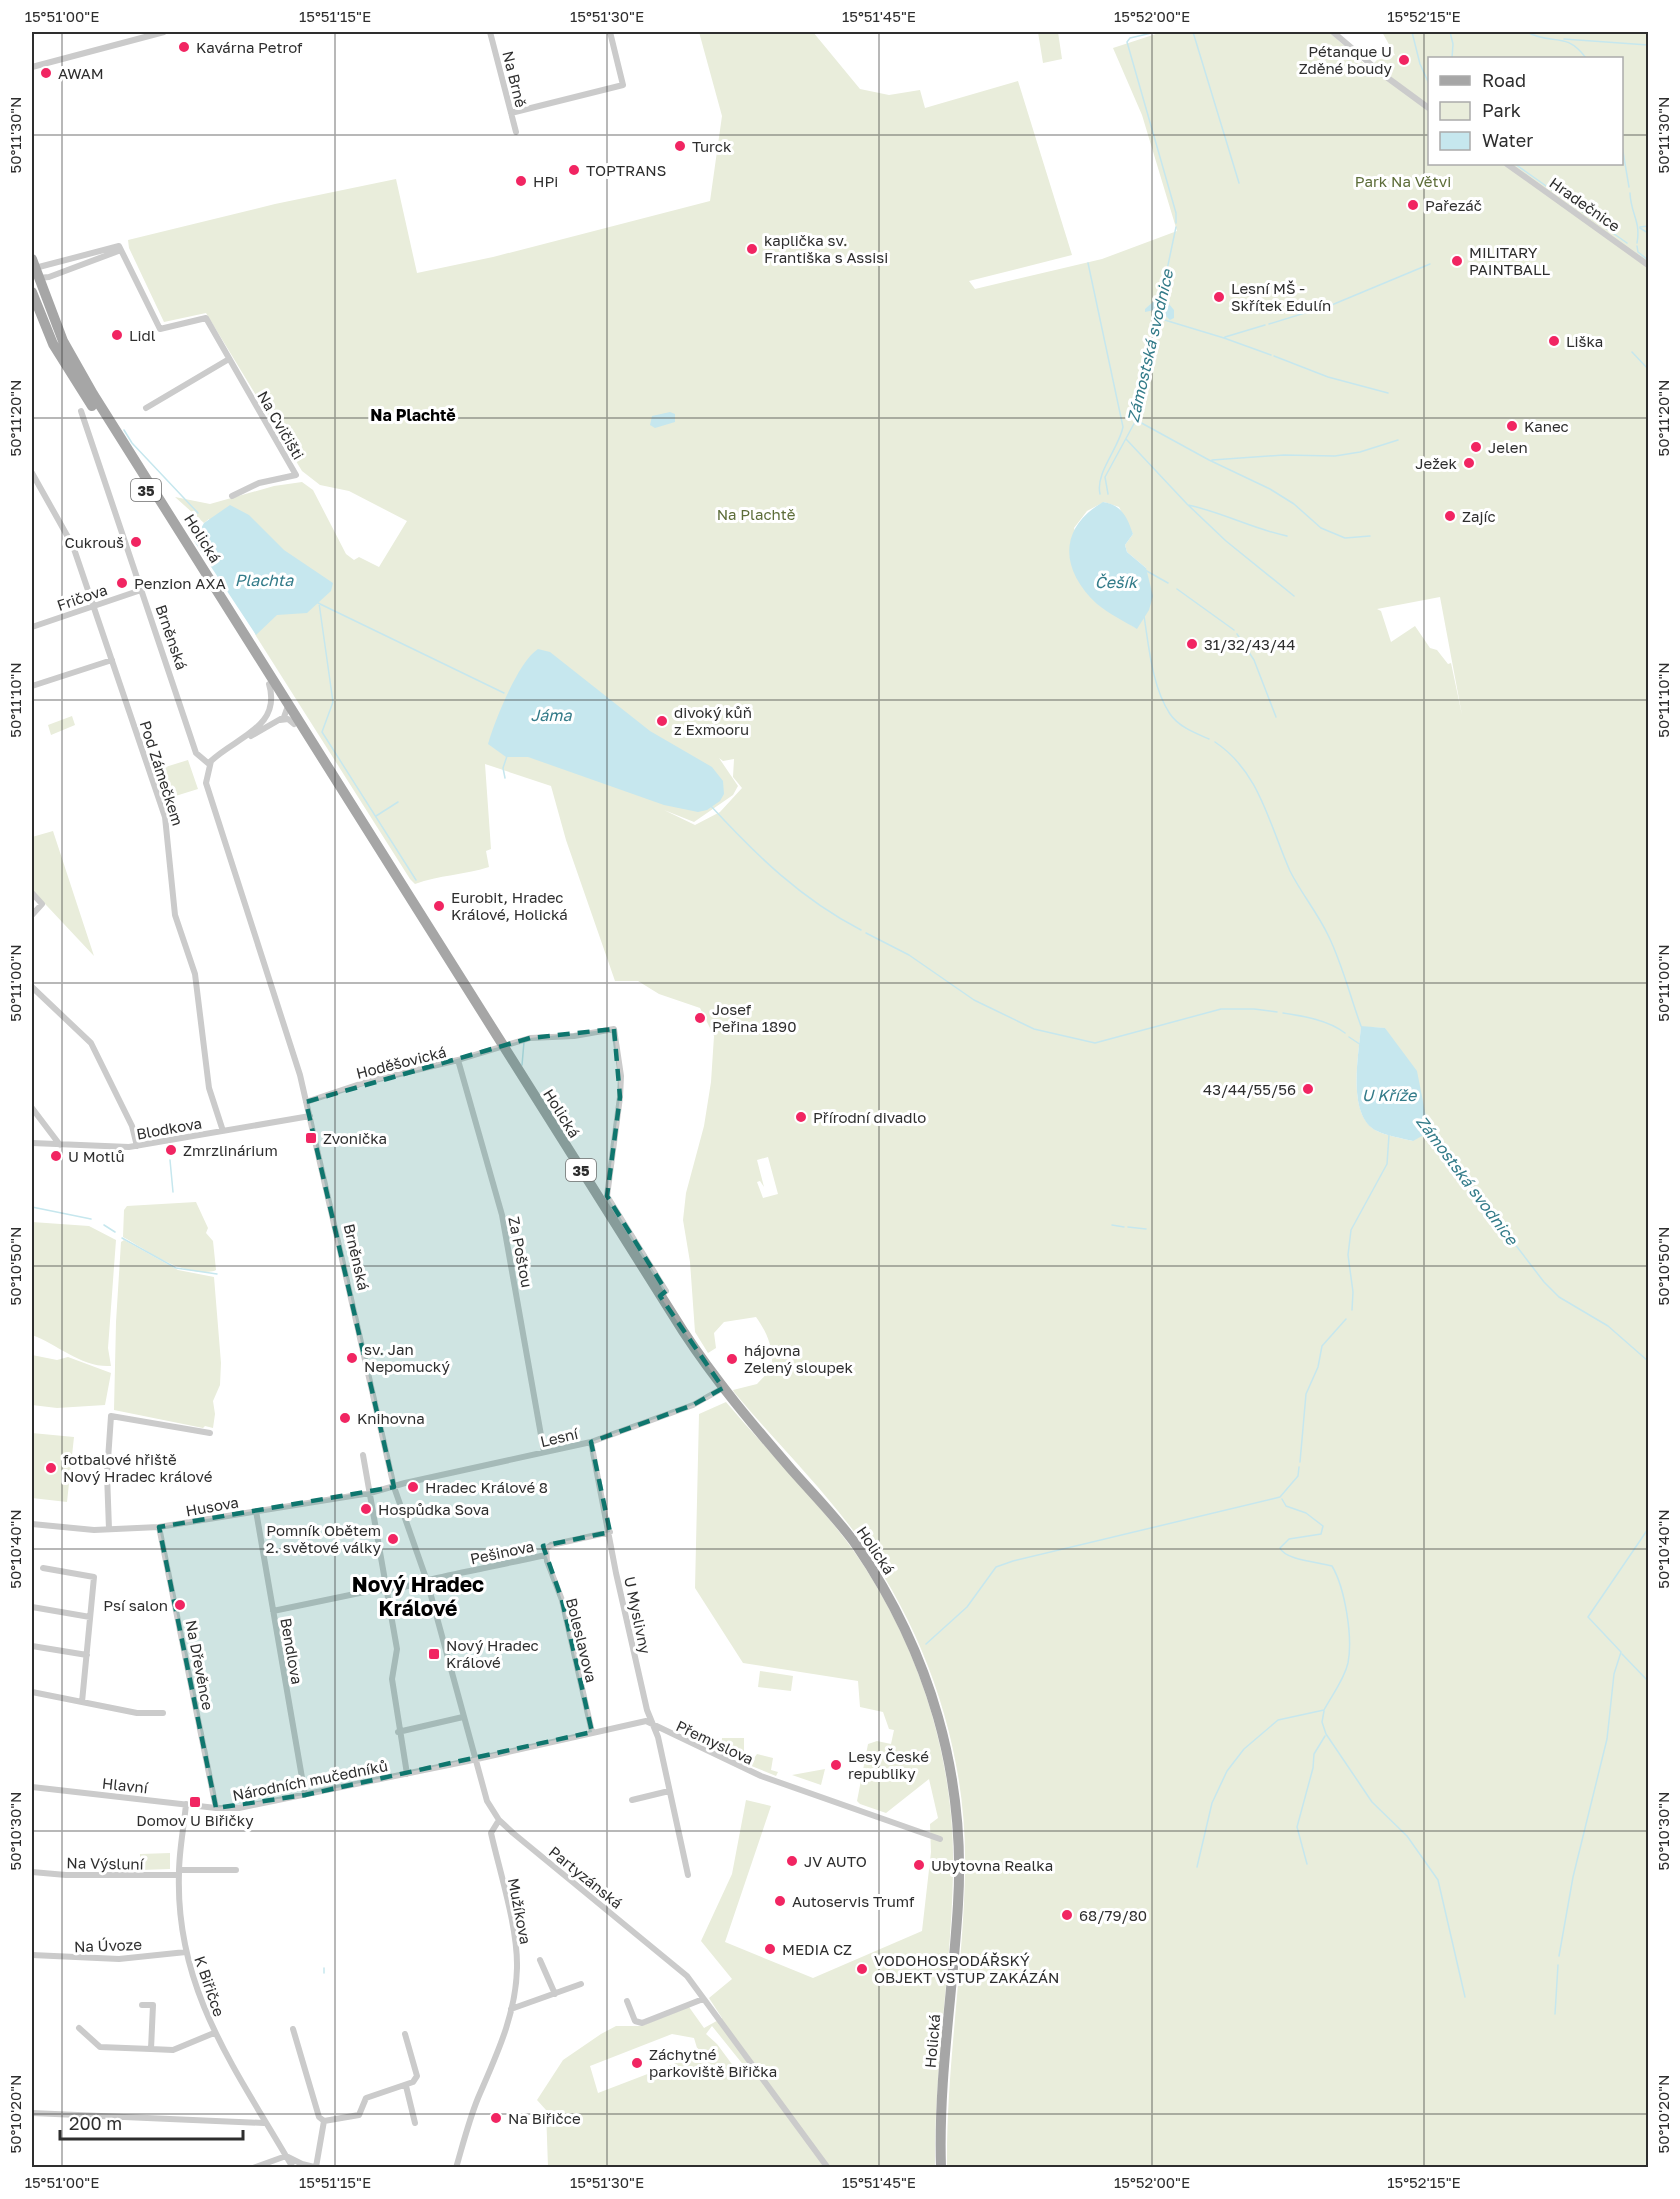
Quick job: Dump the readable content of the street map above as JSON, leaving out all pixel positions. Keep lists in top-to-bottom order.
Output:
{
  "streets": {
    "main road": ["35", "Holická"],
    "street": [
      "Na Brně",
      "Hradečnice",
      "Na Cvičišti",
      "Fričova",
      "Brněnská",
      "Pod Zámečkem",
      "Hoděšovická",
      "Blodkova",
      "Za Poštou",
      "Lesní",
      "Husova",
      "Pešinova",
      "U Myslivny",
      "Boleslavova",
      "Bendlova",
      "Na Dřevěnce",
      "Přemyslova",
      "Národních mučedníků",
      "Hlavní",
      "Na Výsluní",
      "Partyzánská",
      "Mužíkova",
      "Na Úvoze",
      "K Biřičce"
    ]
  },
  "crossings": [
    ["Holická", "Hoděšovická"],
    ["Holická", "Lesní"],
    ["Fričova", "Brněnská"],
    ["Fričova", "Pod Zámečkem"],
    ["Brněnská", "Hoděšovická"],
    ["Brněnská", "Blodkova"],
    ["Brněnská", "Lesní"],
    ["Brněnská", "Husova"],
    ["Brněnská", "Pešinova"],
    ["Brněnská", "Přemyslova"],
    ["Brněnská", "Národních mučedníků"],
    ["Brněnská", "Partyzánská"],
    ["Pod Zámečkem", "Blodkova"],
    ["Hoděšovická", "Za Poštou"],
    ["Za Poštou", "Lesní"],
    ["Lesní", "Husova"],
    ["Lesní", "U Myslivny"],
    ["Husova", "Bendlova"],
    ["Husova", "Na Dřevěnce"],
    ["Husova", "Národních mučedníků"],
    ["Pešinova", "U Myslivny"],
    ["Pešinova", "Boleslavova"],
    ["Pešinova", "Bendlova"],
    ["Pešinova", "Národních mučedníků"],
    ["U Myslivny", "Přemyslova"],
    ["Boleslavova", "Přemyslova"],
    ["Bendlova", "Národních mučedníků"],
    ["Na Dřevěnce", "Národních mučedníků"],
    ["Na Dřevěnce", "Hlavní"],
    ["Přemyslova", "Národních mučedníků"],
    ["Přemyslova", "Partyzánská"],
    ["Národních mučedníků", "Hlavní"],
    ["Národních mučedníků", "Partyzánská"],
    ["Hlavní", "K Biřičce"],
    ["Na Výsluní", "K Biřičce"],
    ["Partyzánská", "Mužíkova"],
    ["Na Úvoze", "K Biřičce"]
  ],
  "districts": ["Na Plachtě", "Nový Hradec Králové"],
  "water": [
    "Zámostská svodnice",
    "Plachta",
    "Češík",
    "Jáma",
    "U Kříže"
  ],
  "parks": ["Park Na Větvi", "Na Plachtě"],
  "places": {
    "other": [
      "Kavárna Petrof",
      "Pétanque U Zděné boudy",
      "AWAM",
      "Turck",
      "TOPTRANS",
      "HPi",
      "Pařezáč",
      "kaplička sv. Františka s Assisi",
      "MILITARY PAINTBALL",
      "Lesní MŠ - Skřítek Edulín",
      "Lidl",
      "Liška",
      "Kanec",
      "Jelen",
      "Ježek",
      "Zajíc",
      "Cukrouš",
      "Penzion AXA",
      "31/32/43/44",
      "divoký kůň z Exmooru",
      "Eurobit, Hradec Králové, Holická",
      "Josef Peřina 1890",
      "43/44/55/56",
      "Přírodní divadlo",
      "Zmrzlinárium",
      "U Motlů",
      "sv. Jan Nepomucký",
      "hájovna Zelený sloupek",
      "Knihovna",
      "fotbalové hřiště Nový Hradec králové",
      "Hradec Králové 8",
      "Hospůdka Sova",
      "Pomník Obětem 2. světové války",
      "Psí salon",
      "Lesy České republiky",
      "JV AUTO",
      "Ubytovna Realka",
      "Autoservis Trumf",
      "68/79/80",
      "MEDIA CZ",
      "VODOHOSPODÁŘSKÝ OBJEKT VSTUP ZAKÁZÁN",
      "Záchytné parkoviště Biřička",
      "Na Biřičce"
    ],
    "transit": ["Zvonička", "Nový Hradec Králové", "Domov U Biřičky"]
  },
  "legend": ["Road", "Park", "Water"],
  "scale_bar": "200 m",
  "coordinates": [
    "15°51'00\"E",
    "15°51'15\"E",
    "15°51'30\"E",
    "15°51'45\"E",
    "15°52'00\"E",
    "15°52'15\"E",
    "50°11'30\"N",
    "50°11'20\"N",
    "50°11'10\"N",
    "50°11'00\"N",
    "50°10'50\"N",
    "50°10'40\"N",
    "50°10'30\"N",
    "50°10'20\"N"
  ]
}
